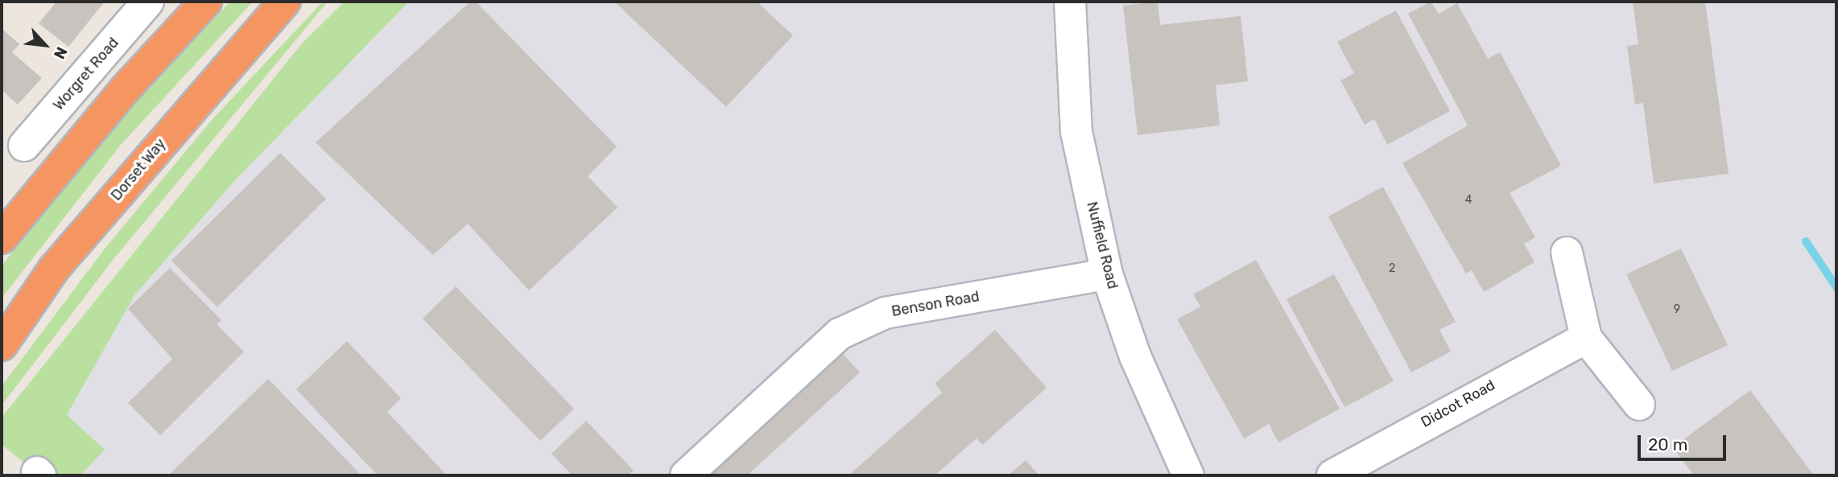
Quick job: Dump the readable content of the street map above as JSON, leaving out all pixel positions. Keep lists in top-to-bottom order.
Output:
{
  "streets": {
    "highway": ["Dorset Way"],
    "street": [
      "Worgret Road",
      "Nuffield Road",
      "Benson Road",
      "Didcot Road"
    ]
  },
  "crossings": [
    ["Nuffield Road", "Benson Road"]
  ],
  "house_numbers": ["4", "2", "9"],
  "scale_bar": "20 m",
  "north": "bottom right"
}
